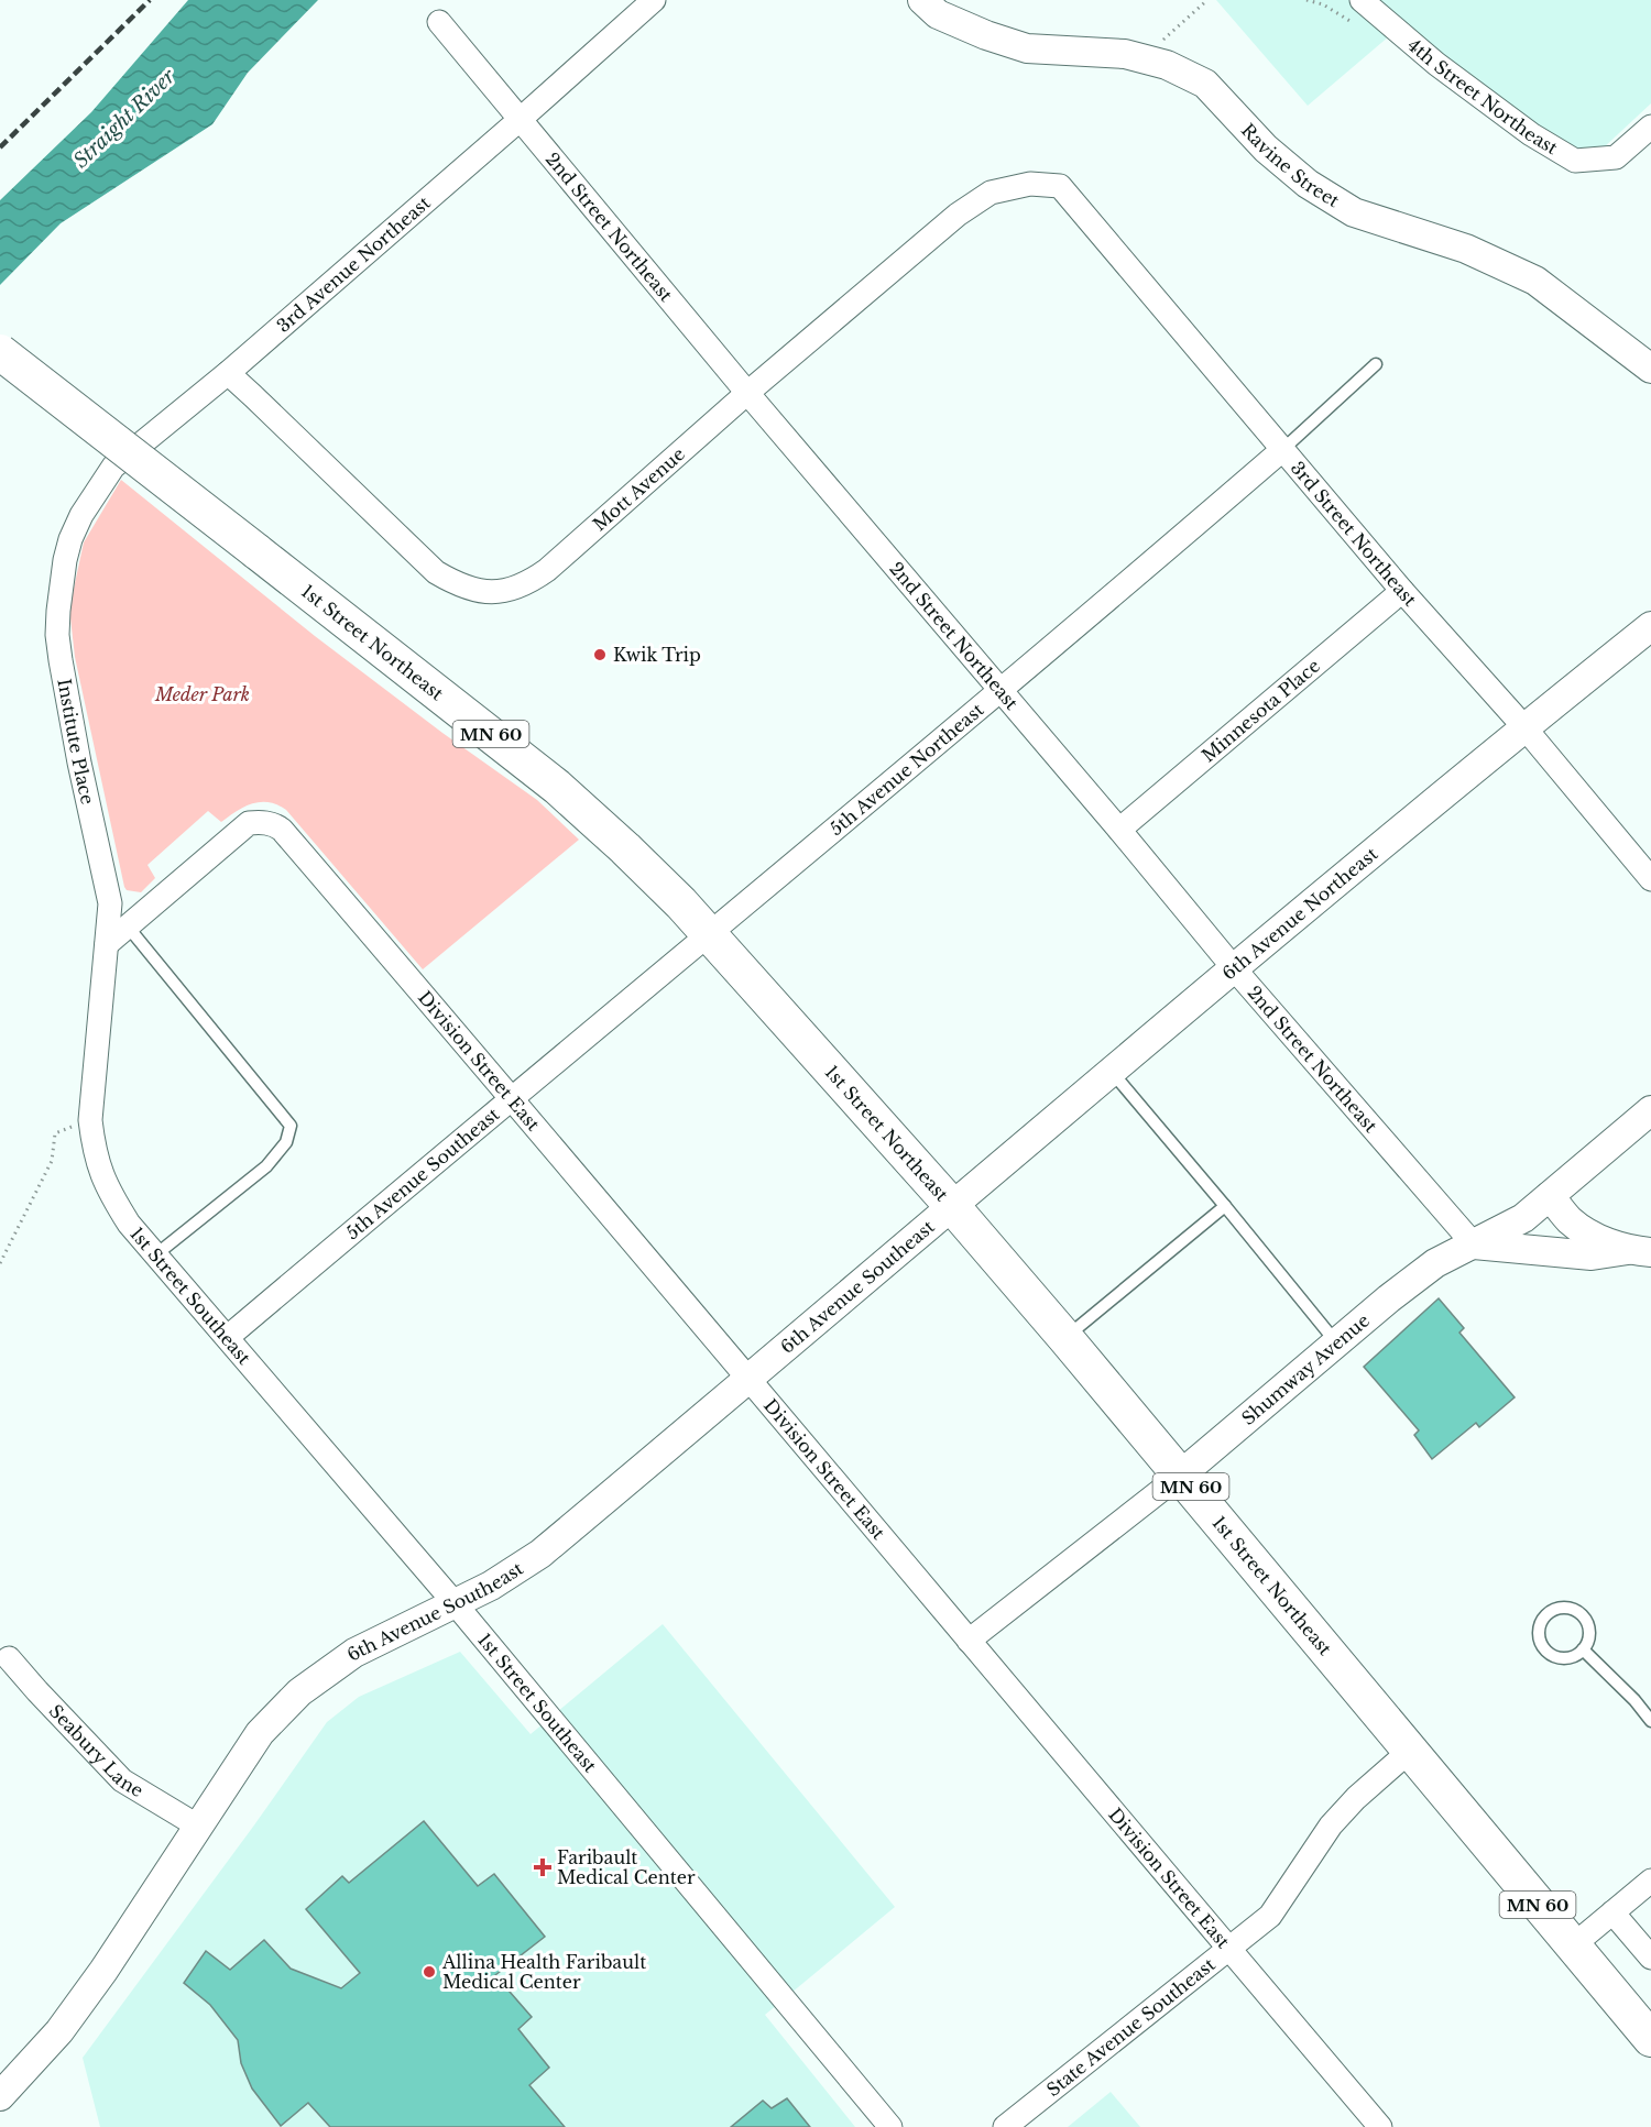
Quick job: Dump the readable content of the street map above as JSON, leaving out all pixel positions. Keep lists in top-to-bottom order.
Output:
{
  "streets": {
    "main road": ["1st Street Northeast", "MN 60"],
    "street": [
      "4th Street Northeast",
      "Ravine Street",
      "2nd Street Northeast",
      "3rd Avenue Northeast",
      "Mott Avenue",
      "3rd Street Northeast",
      "Minnesota Place",
      "Institute Place",
      "5th Avenue Northeast",
      "6th Avenue Northeast",
      "Division Street East",
      "5th Avenue Southeast",
      "6th Avenue Southeast",
      "1st Street Southeast",
      "Shumway Avenue",
      "Seabury Lane",
      "State Avenue Southeast"
    ]
  },
  "crossings": [
    ["2nd Street Northeast", "3rd Avenue Northeast"],
    ["2nd Street Northeast", "Mott Avenue"],
    ["2nd Street Northeast", "Minnesota Place"],
    ["2nd Street Northeast", "5th Avenue Northeast"],
    ["2nd Street Northeast", "6th Avenue Northeast"],
    ["2nd Street Northeast", "Shumway Avenue"],
    ["3rd Avenue Northeast", "Mott Avenue"],
    ["3rd Avenue Northeast", "Institute Place"],
    ["Mott Avenue", "3rd Street Northeast"],
    ["3rd Street Northeast", "Minnesota Place"],
    ["3rd Street Northeast", "5th Avenue Northeast"],
    ["3rd Street Northeast", "6th Avenue Northeast"],
    ["1st Street Northeast", "5th Avenue Northeast"],
    ["1st Street Northeast", "6th Avenue Northeast"],
    ["1st Street Northeast", "5th Avenue Southeast"],
    ["1st Street Northeast", "6th Avenue Southeast"],
    ["1st Street Northeast", "Shumway Avenue"],
    ["1st Street Northeast", "State Avenue Southeast"],
    ["Institute Place", "1st Street Southeast"],
    ["5th Avenue Northeast", "5th Avenue Southeast"],
    ["6th Avenue Northeast", "6th Avenue Southeast"],
    ["Division Street East", "5th Avenue Southeast"],
    ["Division Street East", "6th Avenue Southeast"],
    ["Division Street East", "Shumway Avenue"],
    ["Division Street East", "State Avenue Southeast"],
    ["5th Avenue Southeast", "1st Street Southeast"],
    ["6th Avenue Southeast", "1st Street Southeast"],
    ["6th Avenue Southeast", "Seabury Lane"]
  ],
  "water": ["Straight River"],
  "parks": ["Meder Park"],
  "places": {
    "other": ["Kwik Trip", "Allina Health Faribault Medical Center"],
    "health": ["Faribault Medical Center"]
  }
}
